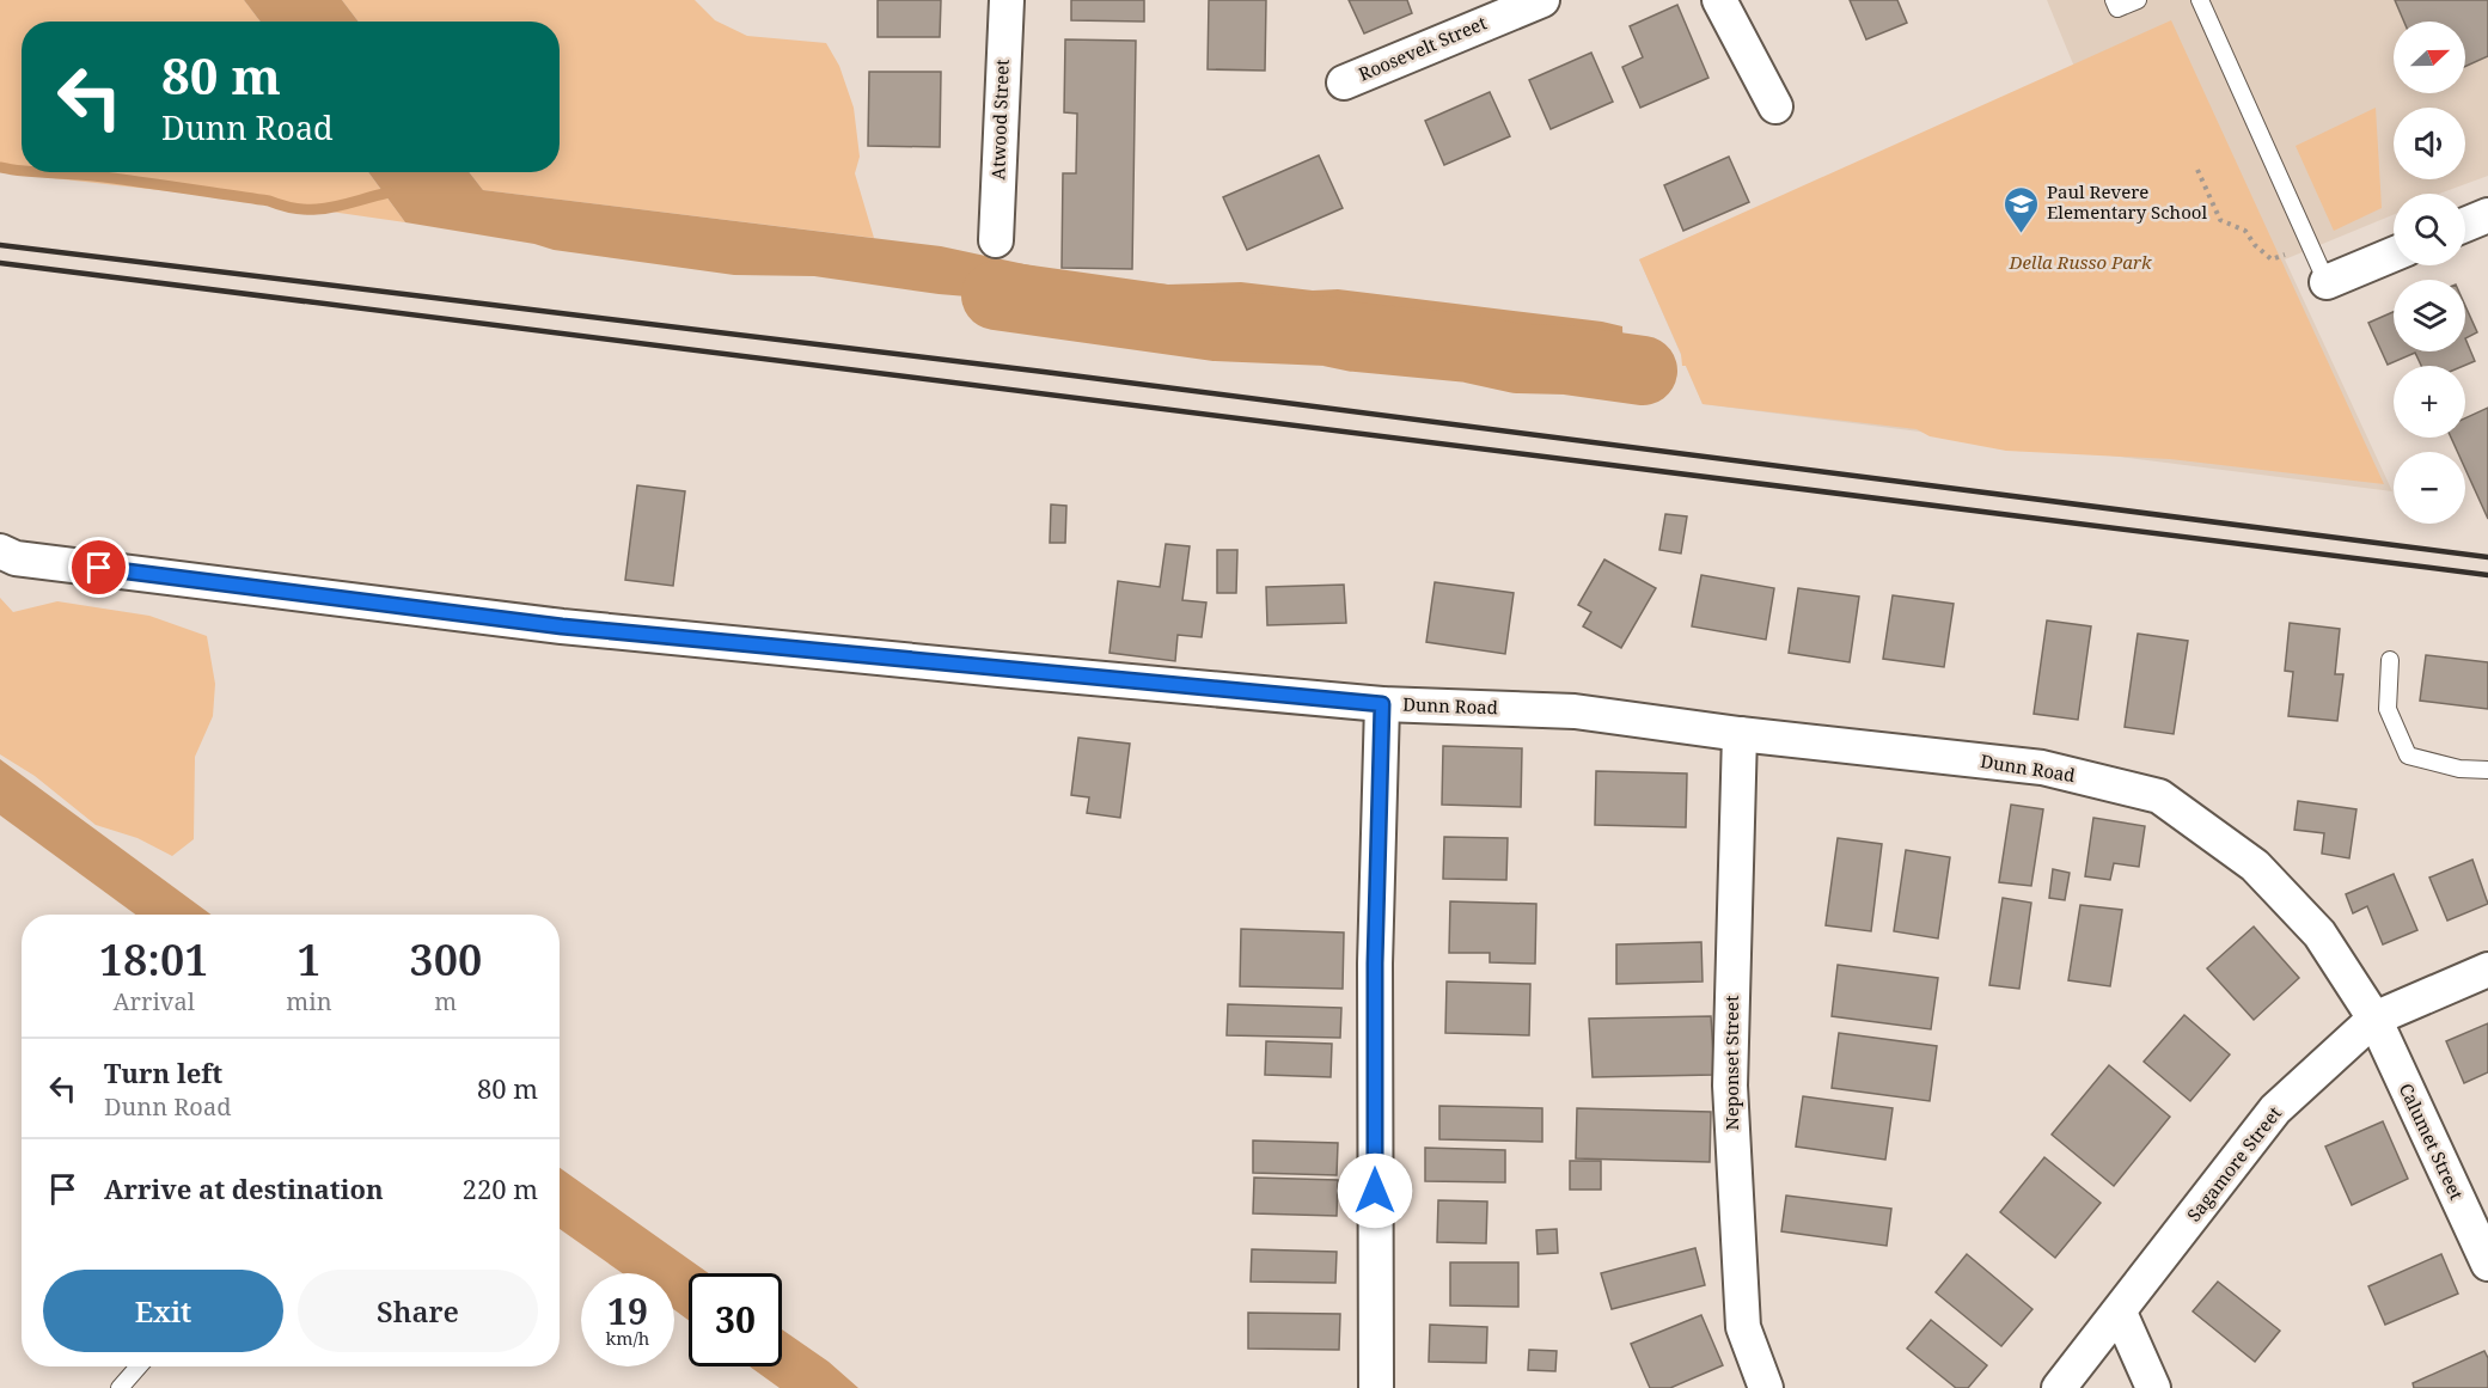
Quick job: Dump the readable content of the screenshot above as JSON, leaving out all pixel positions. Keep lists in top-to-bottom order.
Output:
{
  "streets": {
    "street": [
      "Roosevelt Street",
      "Atwood Street",
      "Dunn Road",
      "Neponset Street",
      "Calumet Street",
      "Sagamore Street"
    ]
  },
  "crossings": [
    ["Dunn Road", "Neponset Street"],
    ["Dunn Road", "Calumet Street"],
    ["Dunn Road", "Sagamore Street"],
    ["Calumet Street", "Sagamore Street"]
  ],
  "parks": ["Della Russo Park"],
  "places": {
    "school or university": ["Paul Revere Elementary School"]
  },
  "north": "right",
  "page": {
    "map_buttons": ["+", "−"],
    "turn": ["80 m", "Dunn Road"],
    "eta": [
      "18:01",
      "Arrival",
      "1",
      "min",
      "300",
      "m"
    ],
    "list": [
      {
        "name": "Turn left",
        "note": "Dunn Road",
        "value": "80 m"
      },
      {
        "name": "Arrive at destination",
        "value": "220 m"
      }
    ],
    "buttons": ["Exit", "Share"],
    "speed": "19 km/h",
    "limit": "30"
  }
}
